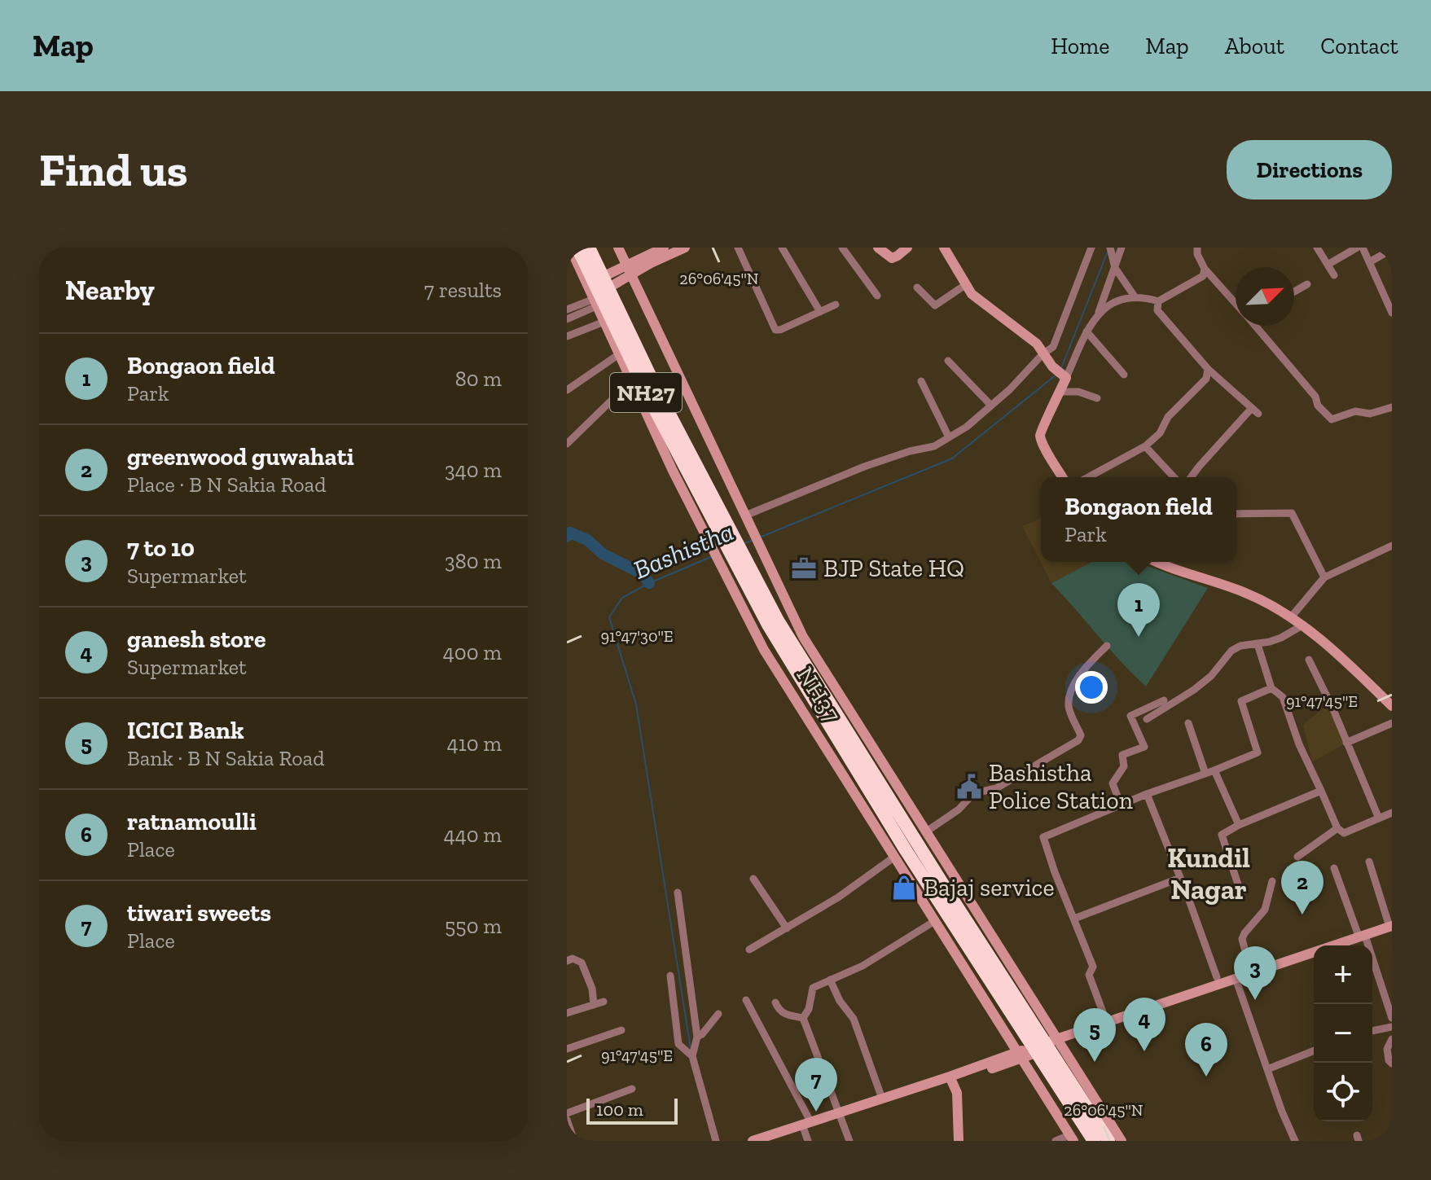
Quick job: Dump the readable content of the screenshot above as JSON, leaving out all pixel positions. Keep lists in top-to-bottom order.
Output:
{
  "streets": {
    "highway": ["NH27"],
    "street": ["NH37"]
  },
  "crossings": [
    ["NH27", "NH37"]
  ],
  "districts": ["Kundil Nagar"],
  "water": ["Bashistha"],
  "places": {
    "office": ["BJP State HQ"],
    "public building": ["Bashistha Police Station"],
    "shop": ["Bajaj service"]
  },
  "scale_bar": "100 m",
  "north": "top right",
  "page": {
    "header": "Map",
    "nav": [
      "Home",
      "Map",
      "About",
      "Contact"
    ],
    "buttons": "Directions",
    "title": "Find us",
    "heading": ["Nearby", "7 results"],
    "list": [
      {
        "mark": "1",
        "name": "Bongaon field",
        "note": "Park",
        "value": "80 m"
      },
      {
        "mark": "2",
        "name": "greenwood guwahati",
        "note": "Place · B N Sakia Road",
        "value": "340 m"
      },
      {
        "mark": "3",
        "name": "7 to 10",
        "note": "Supermarket",
        "value": "380 m"
      },
      {
        "mark": "4",
        "name": "ganesh store",
        "note": "Supermarket",
        "value": "400 m"
      },
      {
        "mark": "5",
        "name": "ICICI Bank",
        "note": "Bank · B N Sakia Road",
        "value": "410 m"
      },
      {
        "mark": "6",
        "name": "ratnamoulli",
        "note": "Place",
        "value": "440 m"
      },
      {
        "mark": "7",
        "name": "tiwari sweets",
        "note": "Place",
        "value": "550 m"
      }
    ],
    "popup": ["Bongaon field", "Park"],
    "pins": [
      "1",
      "2",
      "3",
      "4",
      "5",
      "6",
      "7"
    ],
    "map_buttons": ["+", "−"],
    "scale": "100 m"
  },
  "coordinates": ["26°06'45\"N", "91°47'30\"E", "91°47'45\"E"]
}
